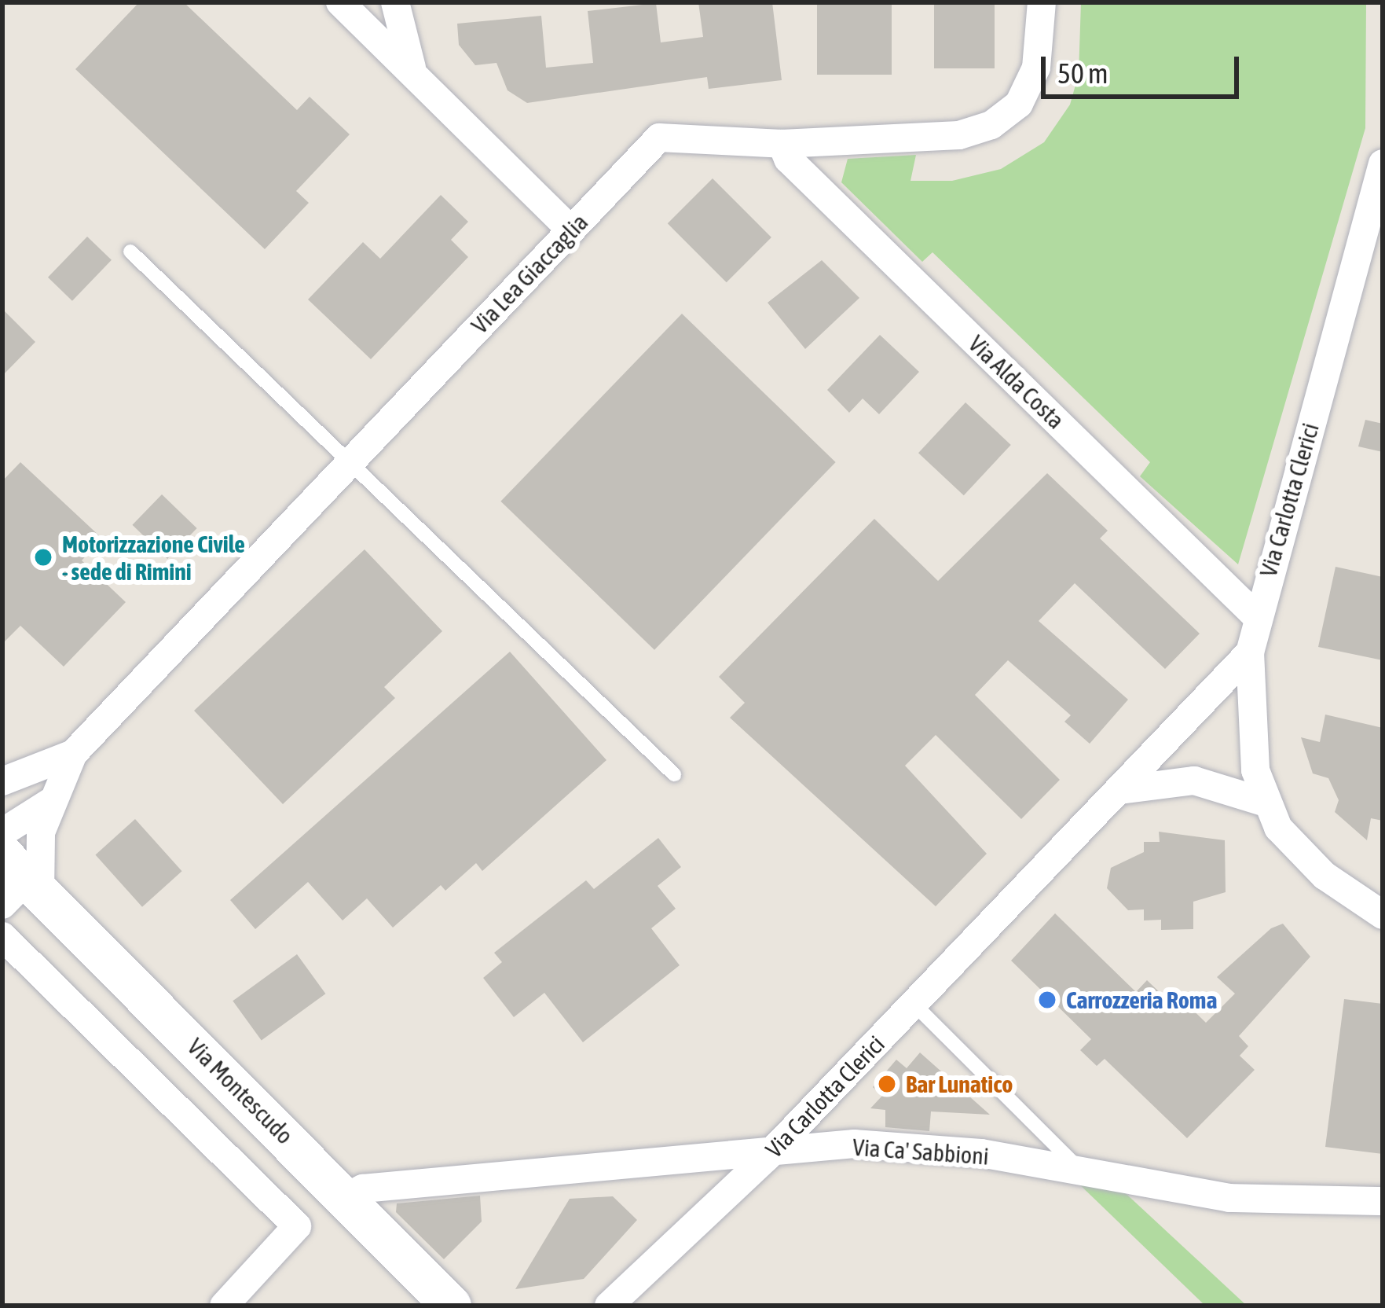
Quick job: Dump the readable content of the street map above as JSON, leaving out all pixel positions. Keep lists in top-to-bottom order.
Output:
{
  "streets": {
    "street": [
      "Via Lea Giaccaglia",
      "Via Alda Costa",
      "Via Carlotta Clerici",
      "Via Montescudo",
      "Via Ca' Sabbioni"
    ]
  },
  "crossings": [
    ["Via Lea Giaccaglia", "Via Alda Costa"],
    ["Via Lea Giaccaglia", "Via Montescudo"],
    ["Via Alda Costa", "Via Carlotta Clerici"],
    ["Via Carlotta Clerici", "Via Ca' Sabbioni"],
    ["Via Montescudo", "Via Ca' Sabbioni"]
  ],
  "places": ["Motorizzazione Civile - sede di Rimini", "Carrozzeria Roma", "Bar Lunatico"],
  "scale_bar": "50 m"
}
